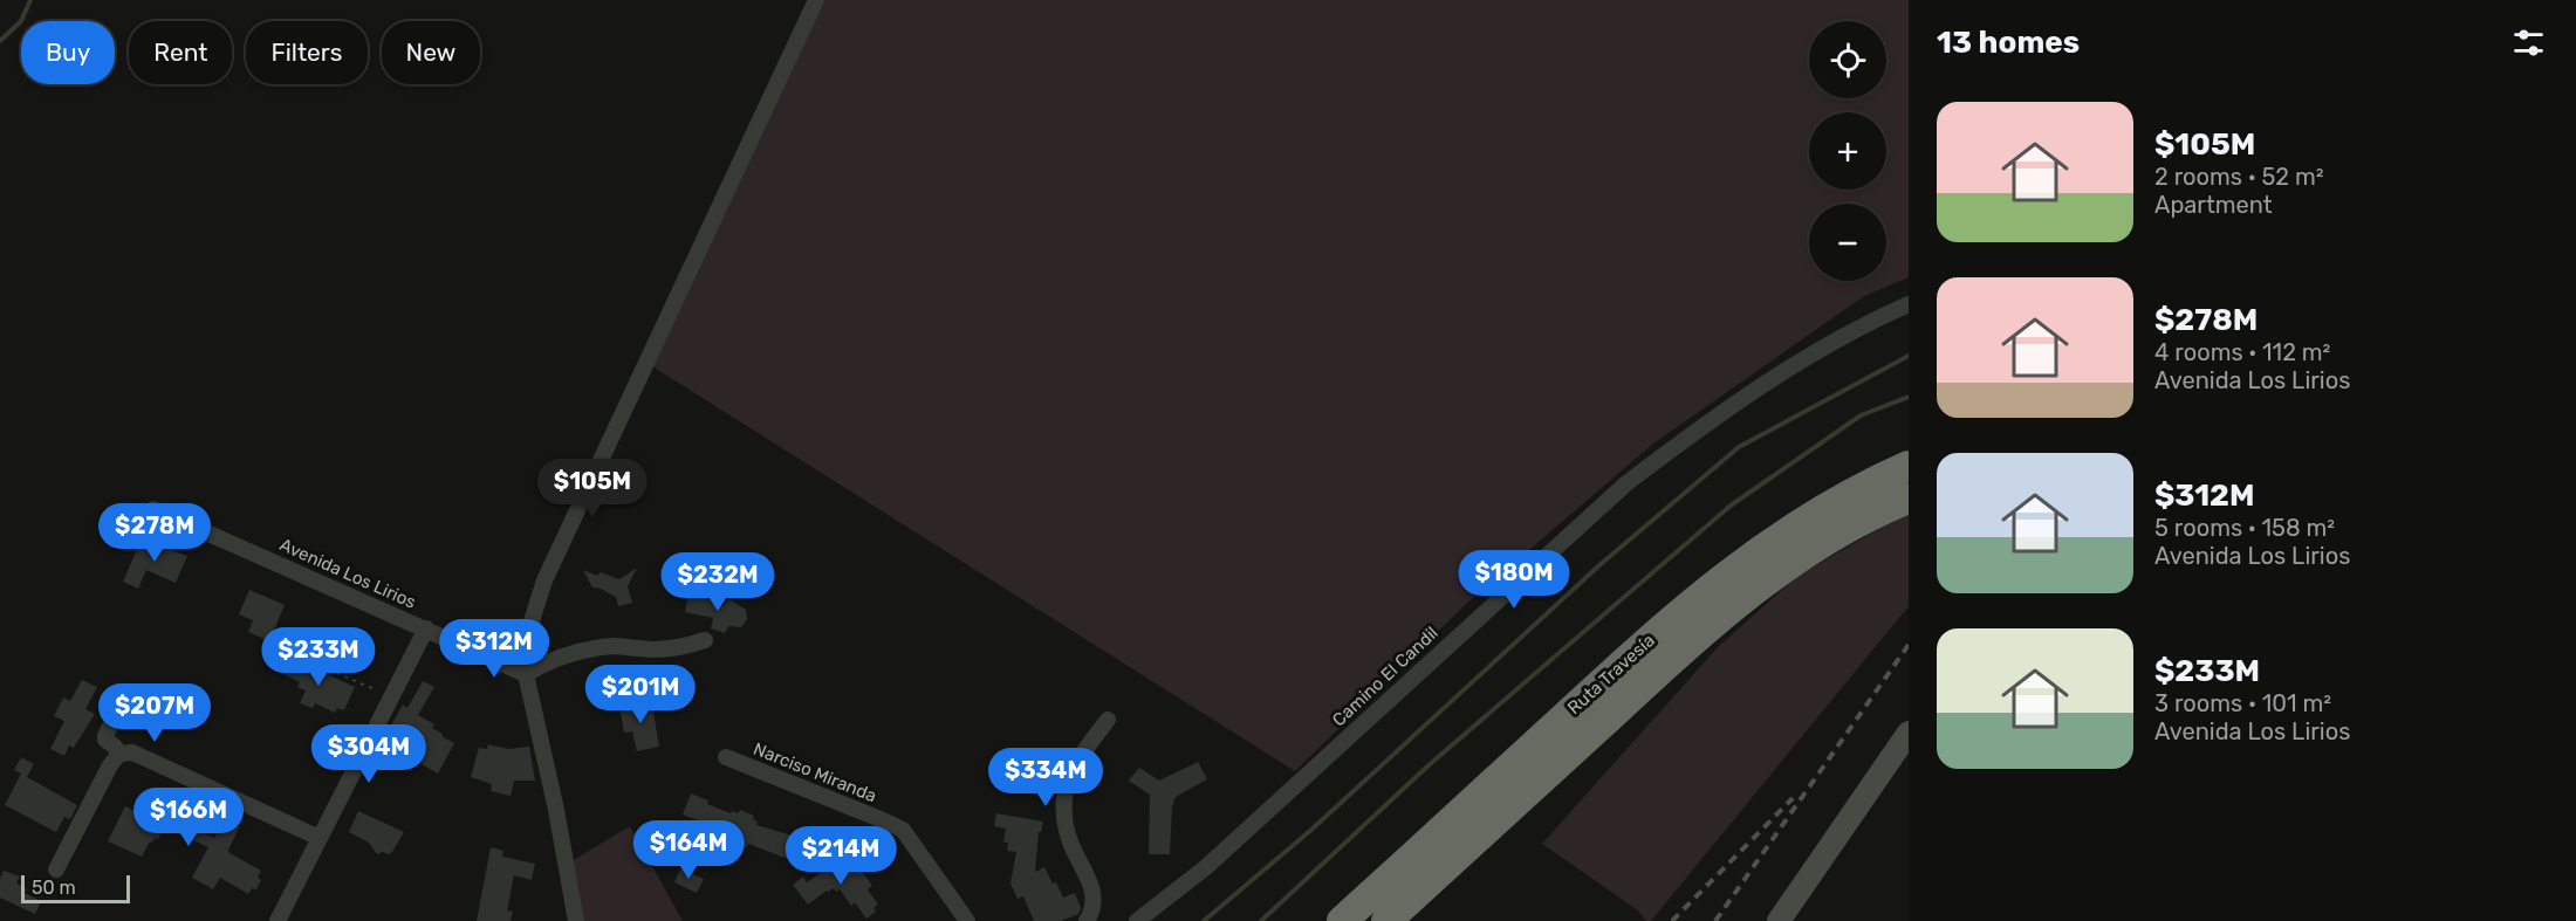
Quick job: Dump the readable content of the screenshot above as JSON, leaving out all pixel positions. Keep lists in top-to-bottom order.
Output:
{
  "streets": {
    "highway": ["Ruta Travesía"],
    "street": ["Avenida Los Lirios", "Camino El Candil", "Narciso Miranda"]
  },
  "scale_bar": "50 m",
  "page": {
    "heading": "13 homes",
    "map_buttons": ["+", "−"],
    "chip": [
      "Buy",
      "Rent",
      "Filters",
      "New"
    ],
    "list": [
      {
        "name": "$105M",
        "note": "2 rooms · 52 m² · Apartment"
      },
      {
        "name": "$278M",
        "note": "4 rooms · 112 m² · Avenida Los Lirios"
      },
      {
        "name": "$312M",
        "note": "5 rooms · 158 m² · Avenida Los Lirios"
      },
      {
        "name": "$233M",
        "note": "3 rooms · 101 m² · Avenida Los Lirios"
      }
    ],
    "price": [
      "$105M",
      "$278M",
      "$180M",
      "$232M",
      "$312M",
      "$233M",
      "$201M",
      "$207M",
      "$304M",
      "$334M",
      "$166M",
      "$164M",
      "$214M"
    ],
    "scale": "50 m"
  }
}
